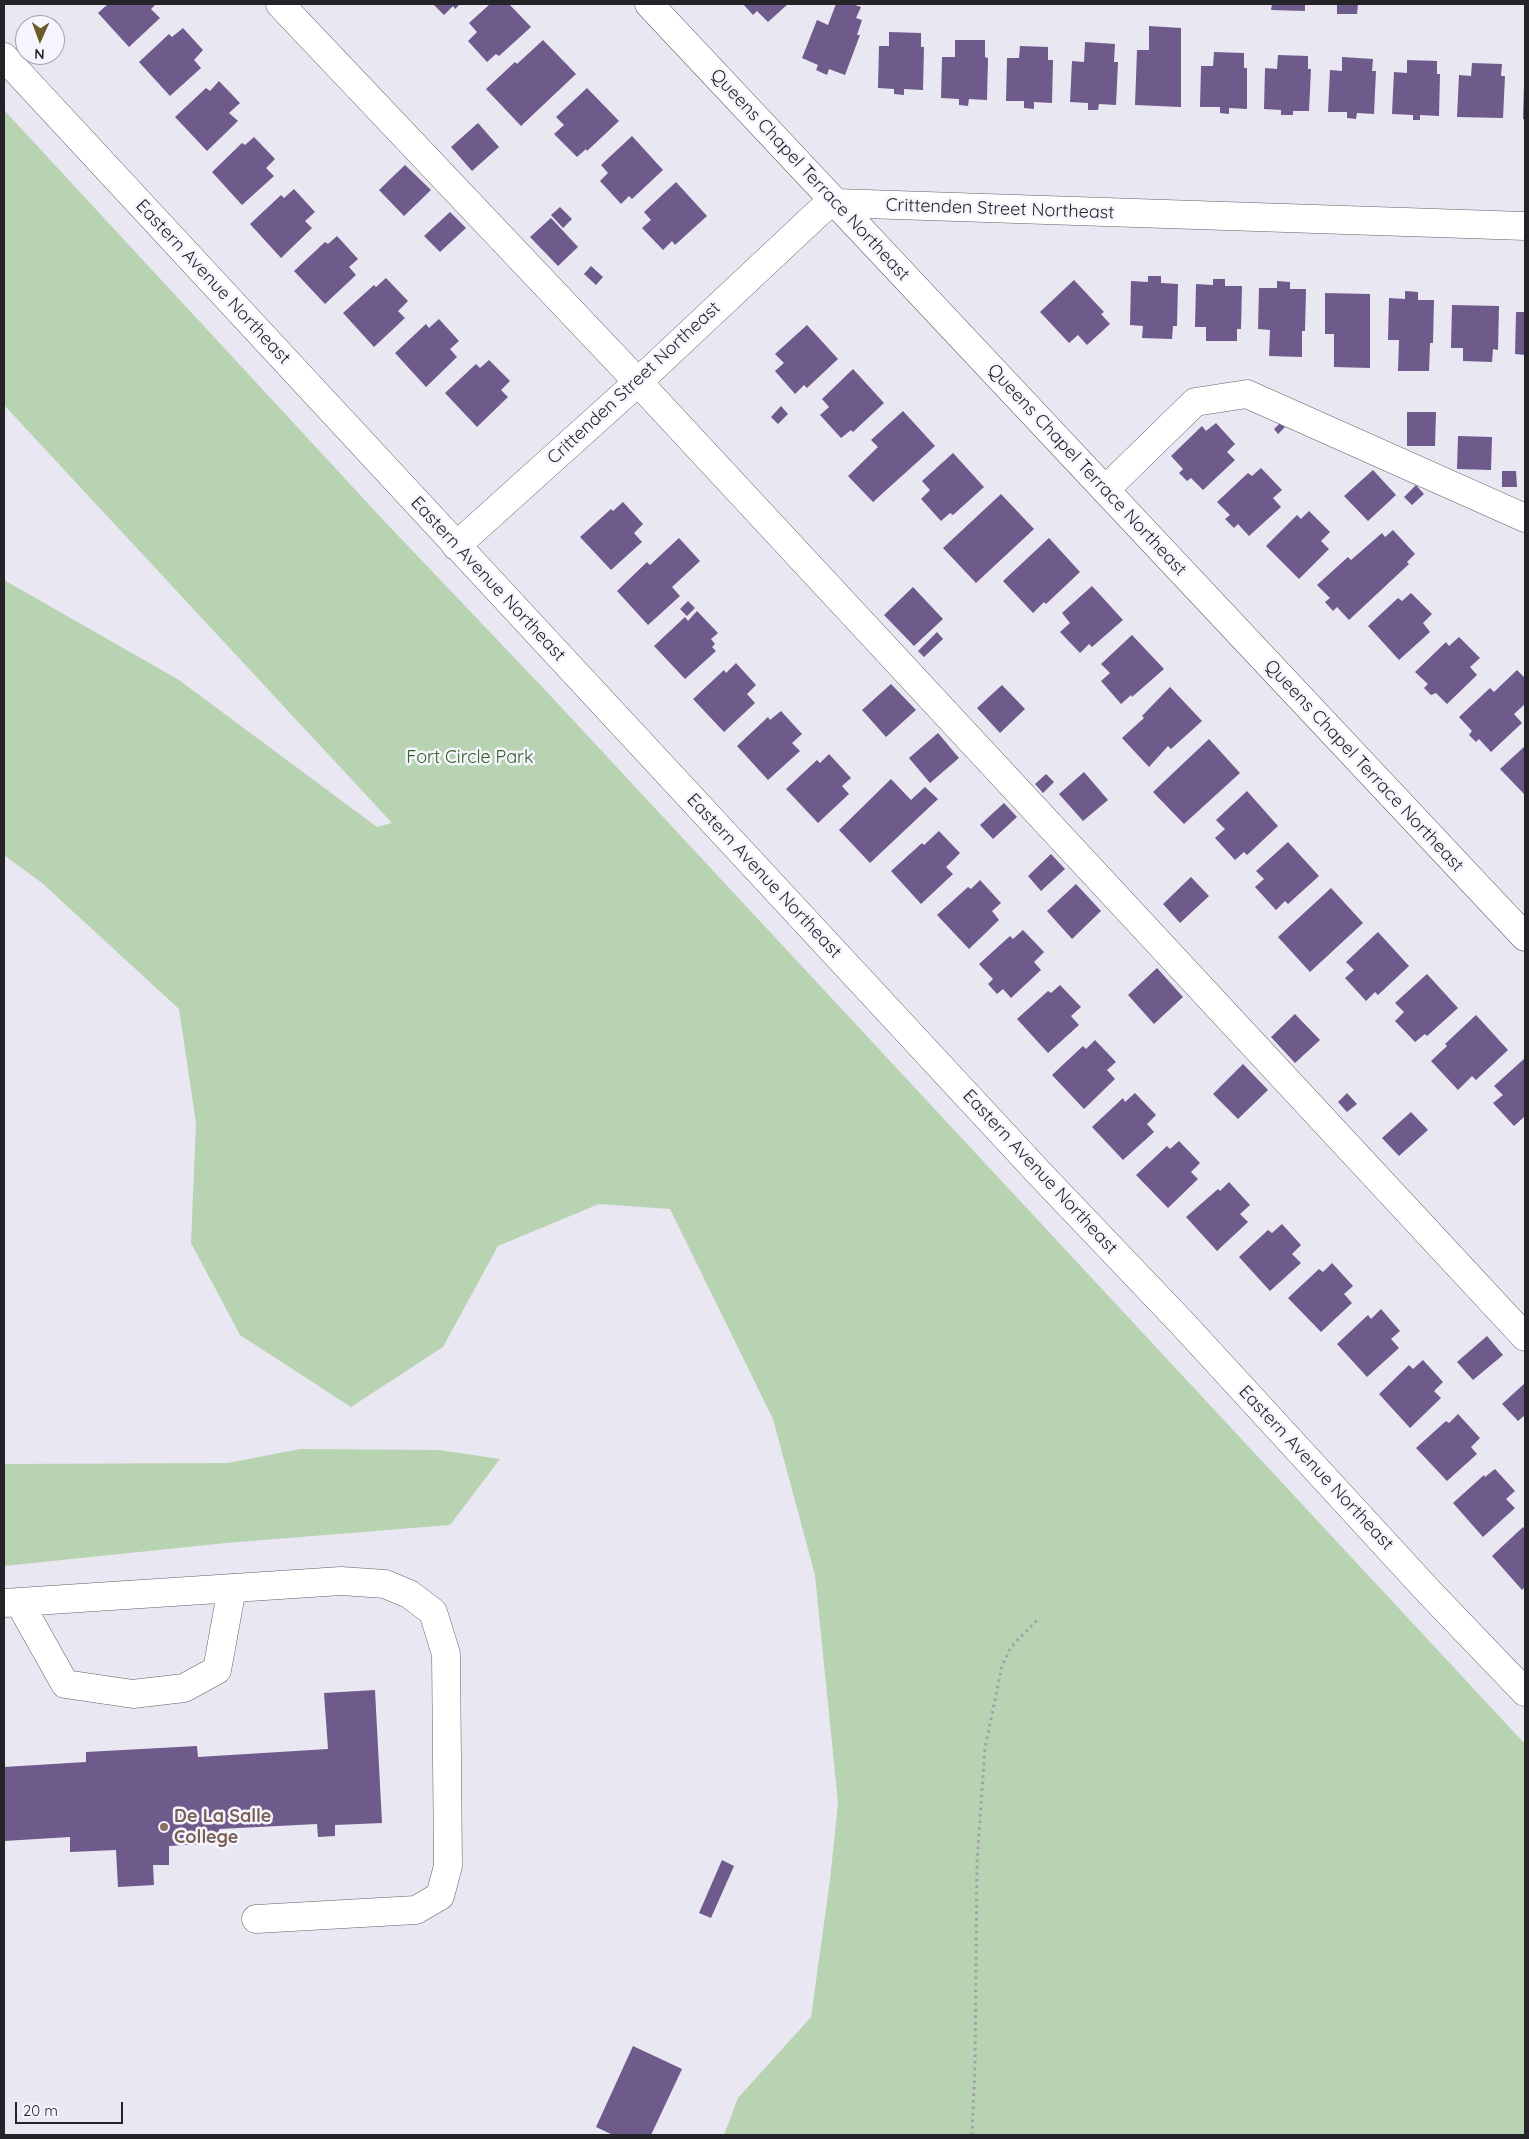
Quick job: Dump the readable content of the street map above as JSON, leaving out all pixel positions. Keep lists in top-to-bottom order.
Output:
{
  "streets": {
    "street": ["Queens Chapel Terrace Northeast", "Crittenden Street Northeast", "Eastern Avenue Northeast"]
  },
  "crossings": [
    ["Queens Chapel Terrace Northeast", "Crittenden Street Northeast"],
    ["Crittenden Street Northeast", "Eastern Avenue Northeast"]
  ],
  "parks": ["Fort Circle Park"],
  "places": ["De La Salle College"],
  "scale_bar": "20 m",
  "north": "bottom"
}
